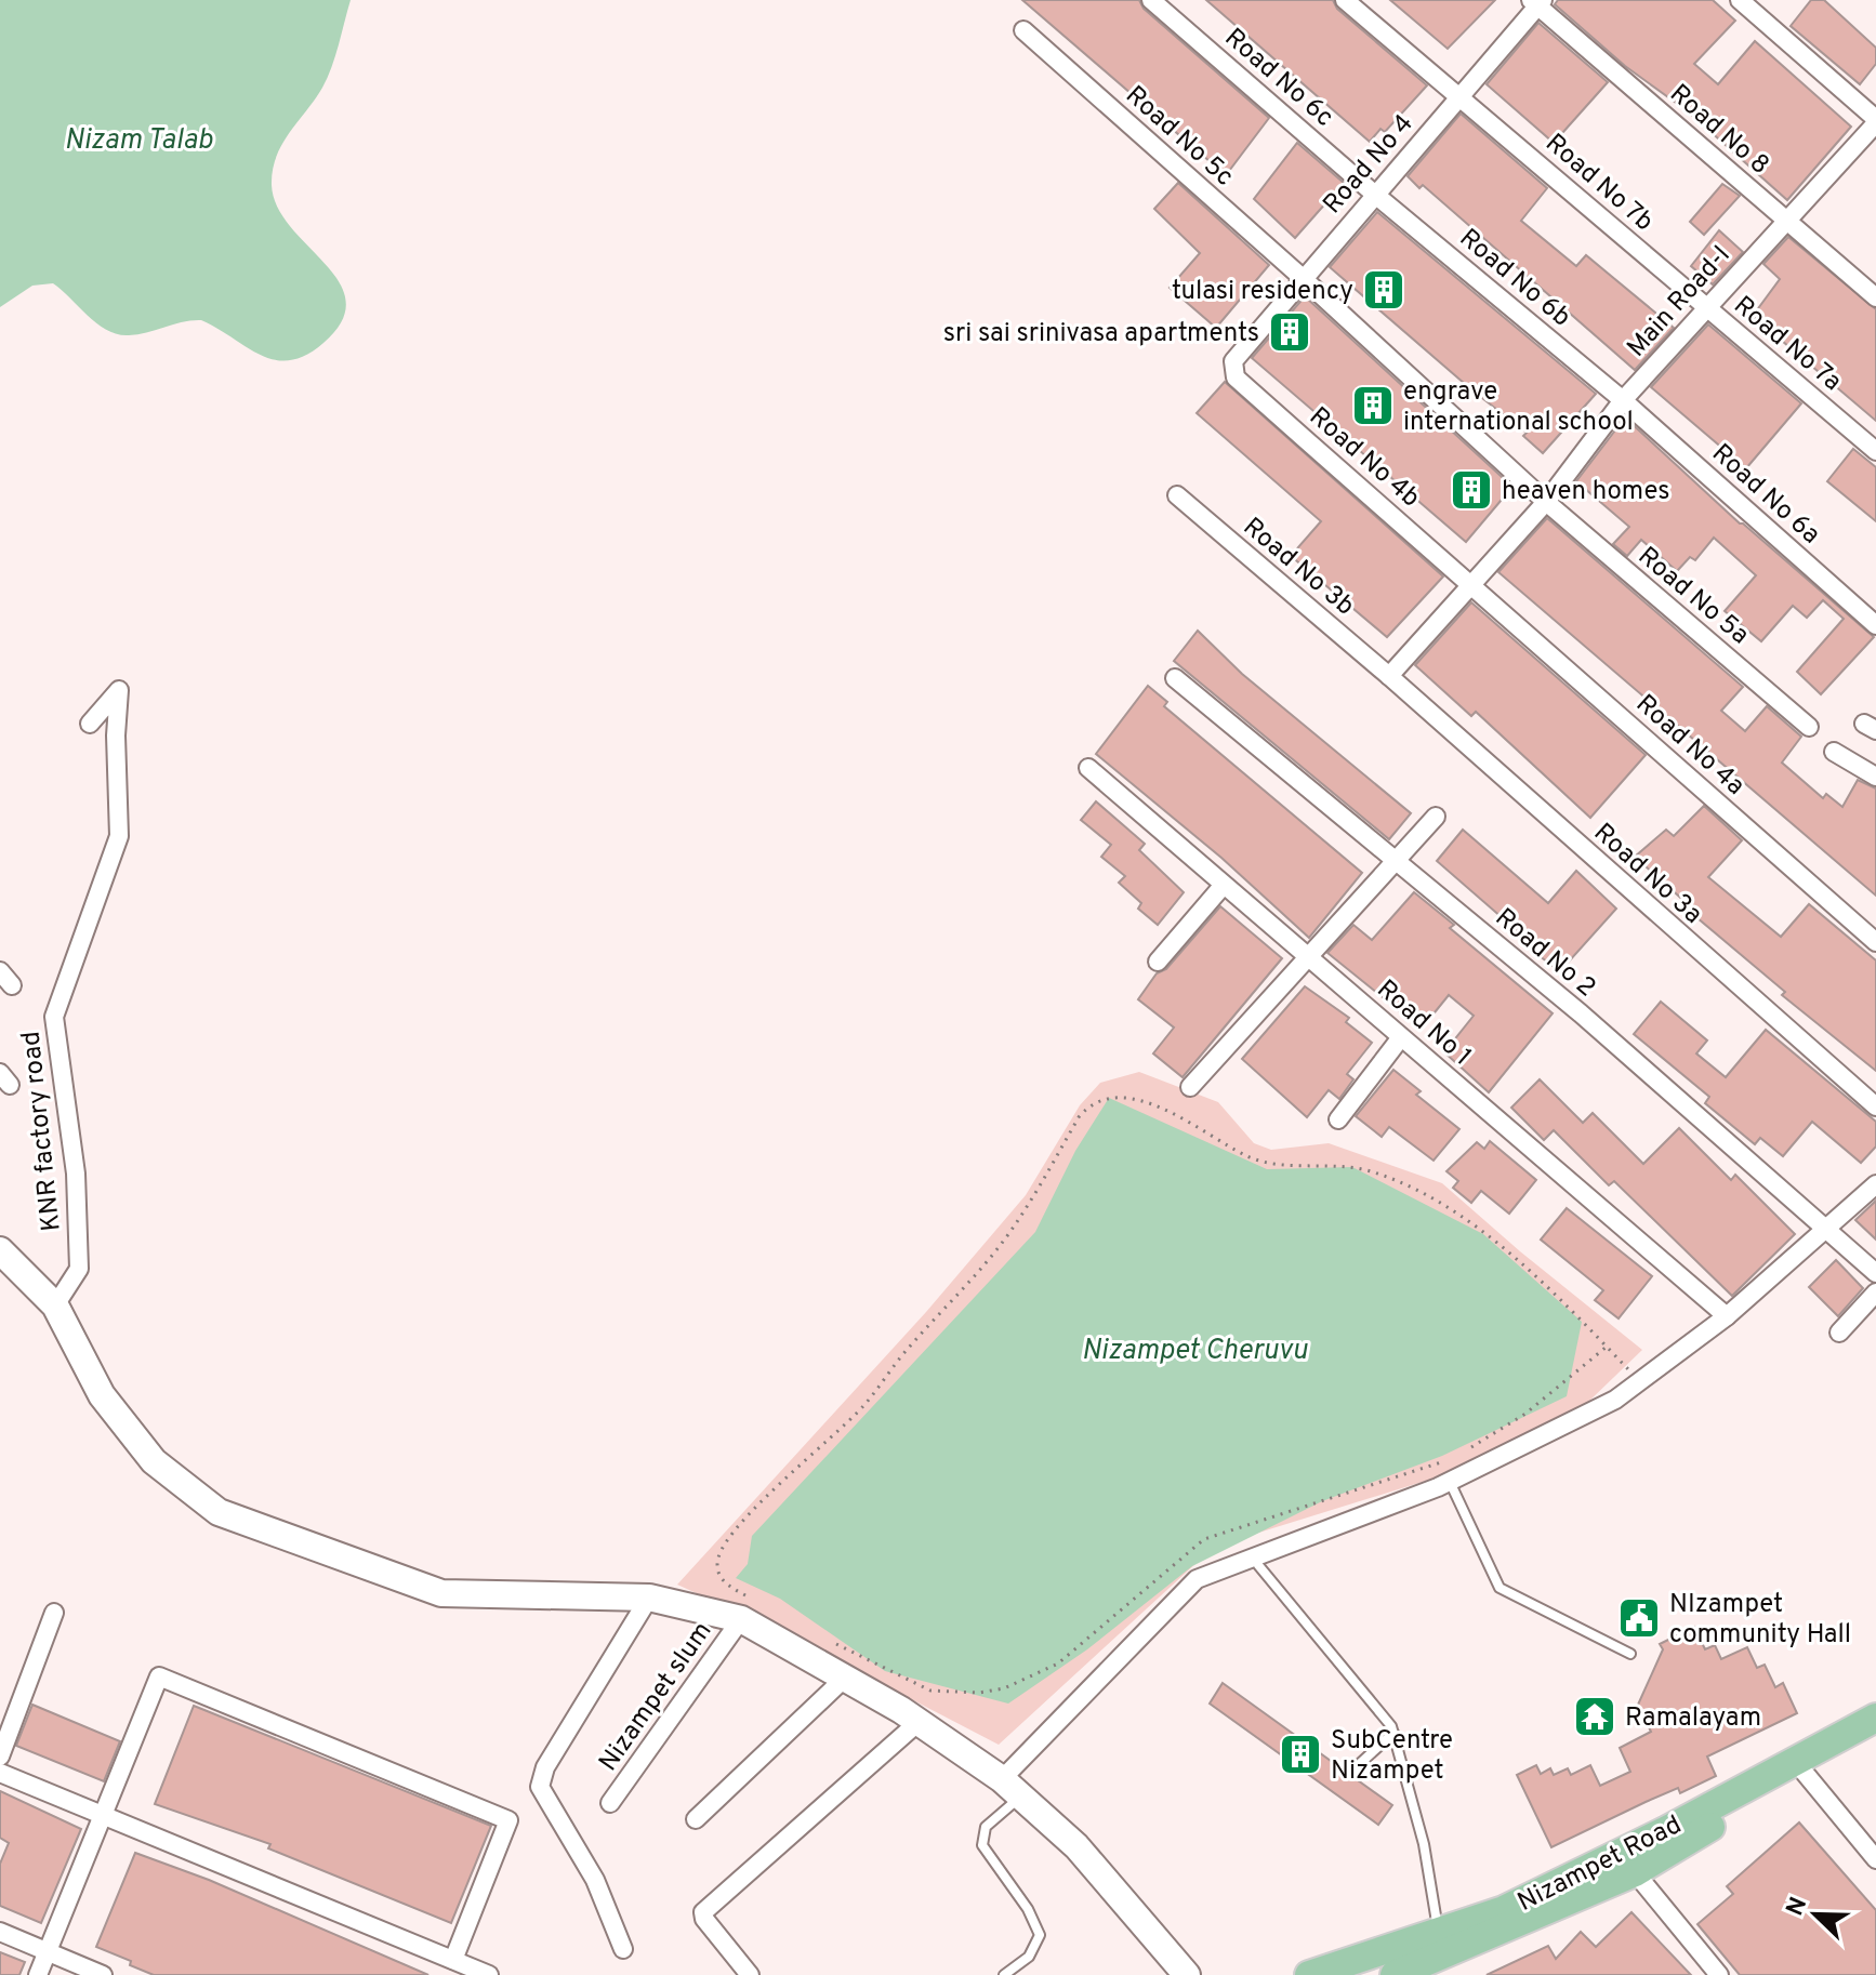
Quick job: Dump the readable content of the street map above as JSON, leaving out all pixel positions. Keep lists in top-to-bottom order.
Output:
{
  "streets": {
    "main road": ["Nizampet Road"],
    "street": [
      "Road No 6c",
      "Road No 8",
      "Road No 5c",
      "Road No 4",
      "Road No 7b",
      "Road No 6b",
      "Main Road-I",
      "Road No 7a",
      "Road No 4b",
      "Road No 6a",
      "Road No 3b",
      "Road No 5a",
      "Road No 4a",
      "Road No 3a",
      "Road No 2",
      "Road No 1",
      "KNR factory road",
      "Nizampet slum"
    ]
  },
  "crossings": [
    ["Road No 6c", "Road No 4"],
    ["Road No 6c", "Road No 6b"],
    ["Road No 8", "Road No 4"],
    ["Road No 8", "Main Road-I"],
    ["Road No 5c", "Road No 4"],
    ["Road No 5c", "Main Road-I"],
    ["Road No 5c", "Road No 5a"],
    ["Road No 4", "Road No 7b"],
    ["Road No 4", "Road No 6b"],
    ["Road No 4", "Road No 4b"],
    ["Road No 7b", "Main Road-I"],
    ["Road No 7b", "Road No 7a"],
    ["Road No 6b", "Main Road-I"],
    ["Road No 6b", "Road No 6a"],
    ["Main Road-I", "Road No 7a"],
    ["Main Road-I", "Road No 4b"],
    ["Main Road-I", "Road No 6a"],
    ["Main Road-I", "Road No 3b"],
    ["Main Road-I", "Road No 5a"],
    ["Main Road-I", "Road No 4a"],
    ["Main Road-I", "Road No 3a"],
    ["Road No 4b", "Road No 4a"],
    ["Road No 3b", "Road No 3a"]
  ],
  "water": ["Nizam Talab", "Nizampet Cheruvu"],
  "places": {
    "building": [
      "tulasi residency",
      "sri sai srinivasa apartments",
      "engrave international school",
      "heaven homes",
      "SubCentre Nizampet"
    ],
    "public building": ["NIzampet community Hall"],
    "temple": ["Ramalayam"]
  },
  "north": "top left"
}
